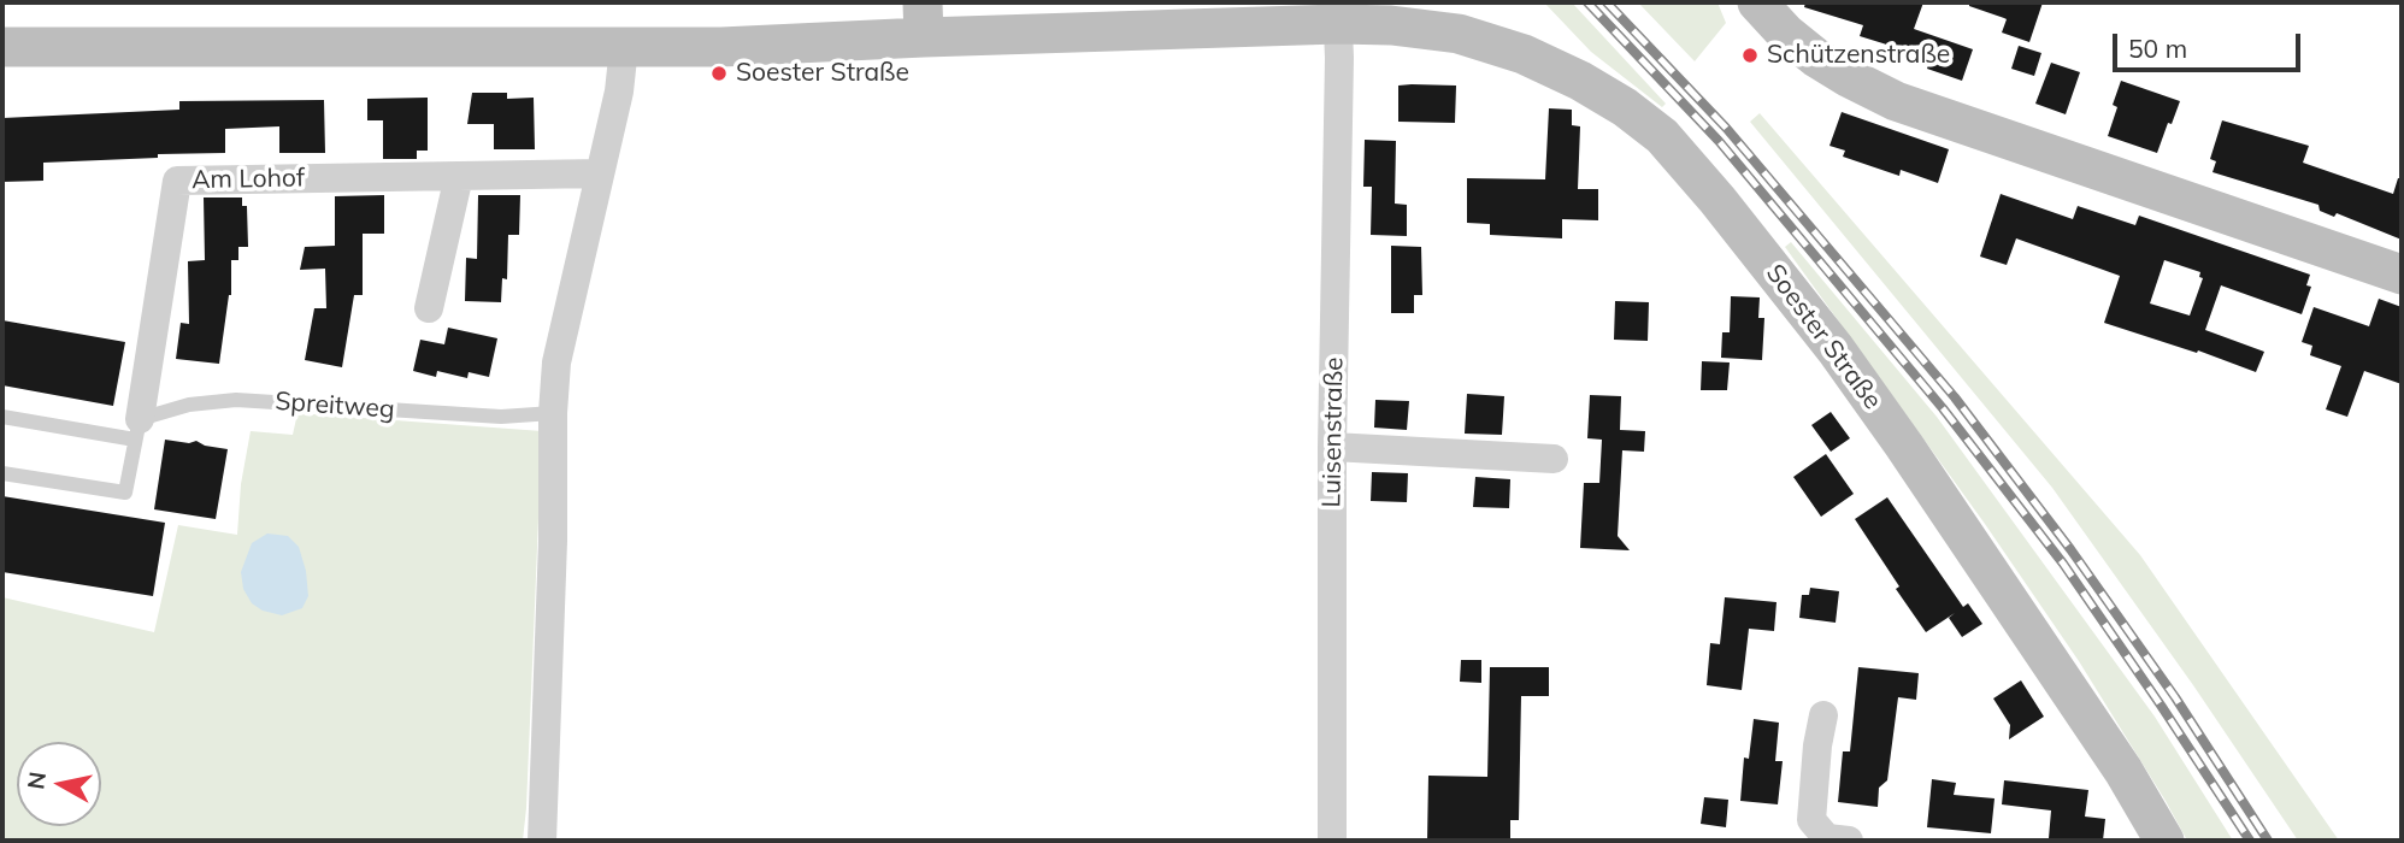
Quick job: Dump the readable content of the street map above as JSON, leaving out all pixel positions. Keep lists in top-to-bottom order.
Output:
{
  "streets": {
    "street": ["Am Lohof", "Soester Straße", "Luisenstraße"],
    "lane": ["Spreitweg"]
  },
  "crossings": [
    ["Am Lohof", "Spreitweg"],
    ["Soester Straße", "Luisenstraße"]
  ],
  "places": ["Schützenstraße", "Soester Straße"],
  "scale_bar": "50 m",
  "north": "left"
}
